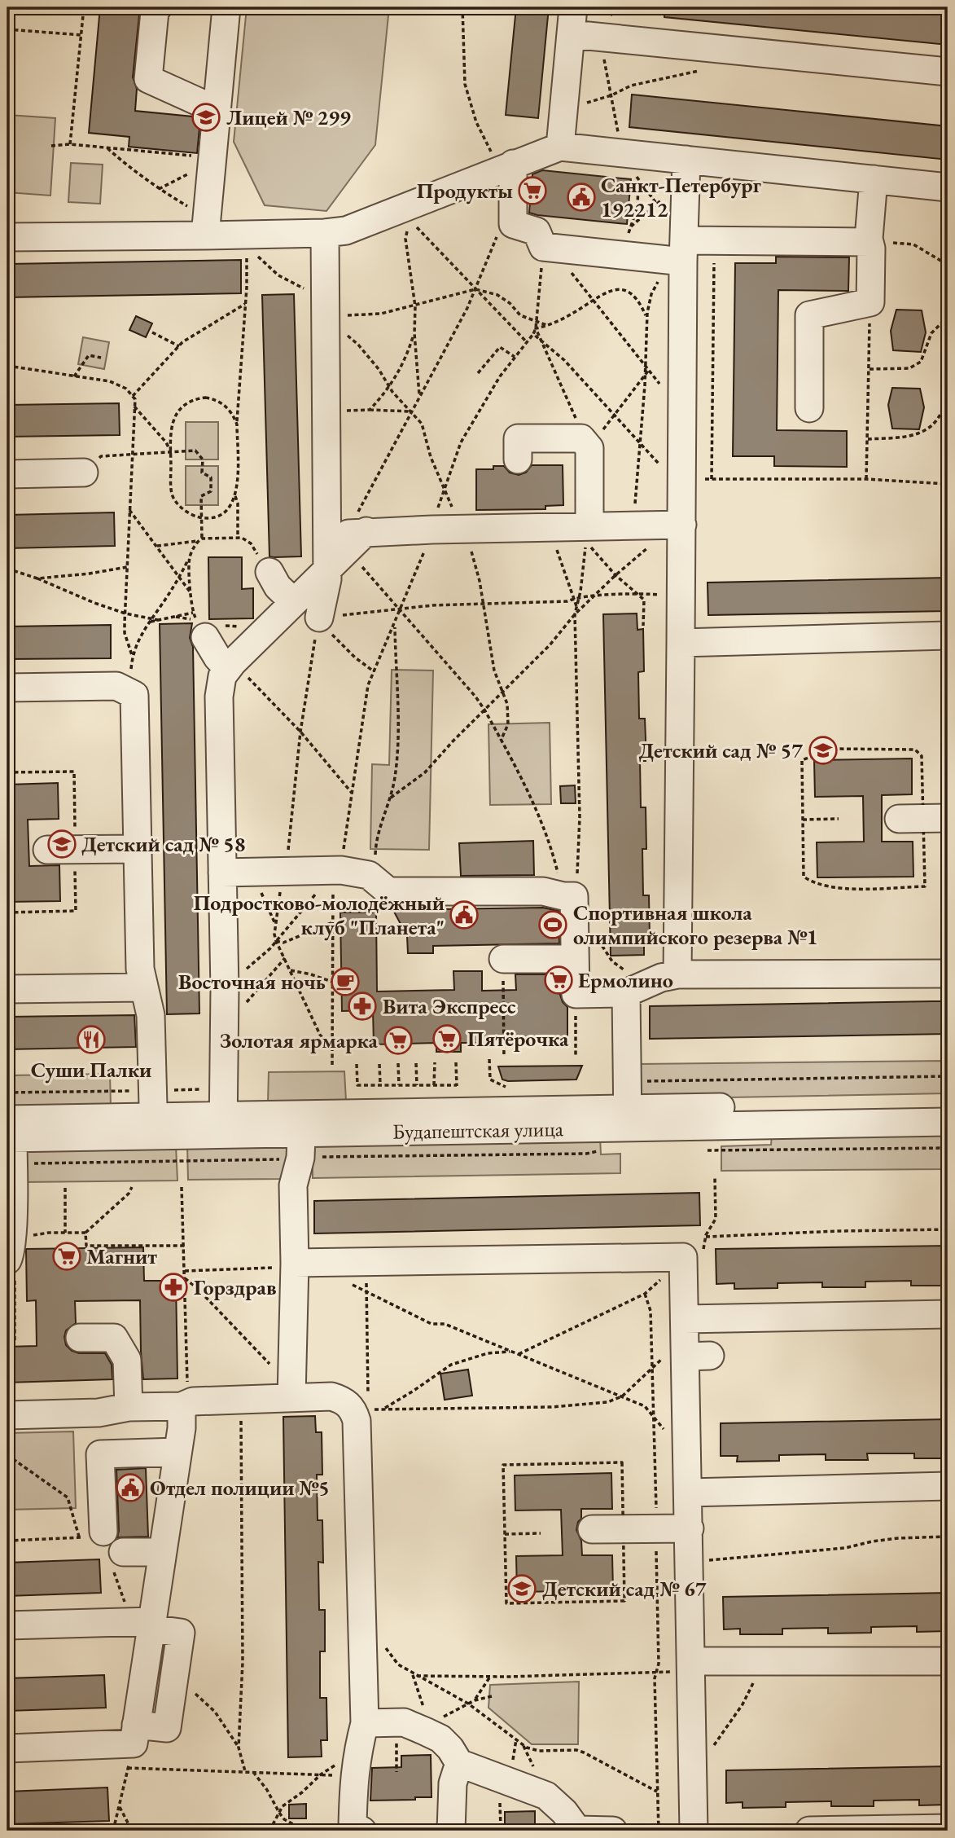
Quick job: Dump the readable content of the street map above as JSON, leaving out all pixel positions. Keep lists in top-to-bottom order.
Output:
{
  "streets": {
    "street": ["Будапештская улица"]
  },
  "places": {
    "school or university": [
      "Лицей № 299",
      "Детский сад № 57",
      "Детский сад № 58",
      "Детский сад № 67"
    ],
    "supermarket": [
      "Продукты",
      "Ермолино",
      "Пятёрочка",
      "Золотая ярмарка",
      "Магнит"
    ],
    "public building": ["Санкт-Петербург 192212", "Подростково-молодёжный клуб \"Планета\"", "Отдел полиции №5"],
    "sports": ["Спортивная школа олимпийского резерва №1"],
    "cafe": ["Восточная ночь"],
    "pharmacy": ["Вита Экспресс", "Горздрав"],
    "restaurant": ["Суши Палки"]
  }
}
